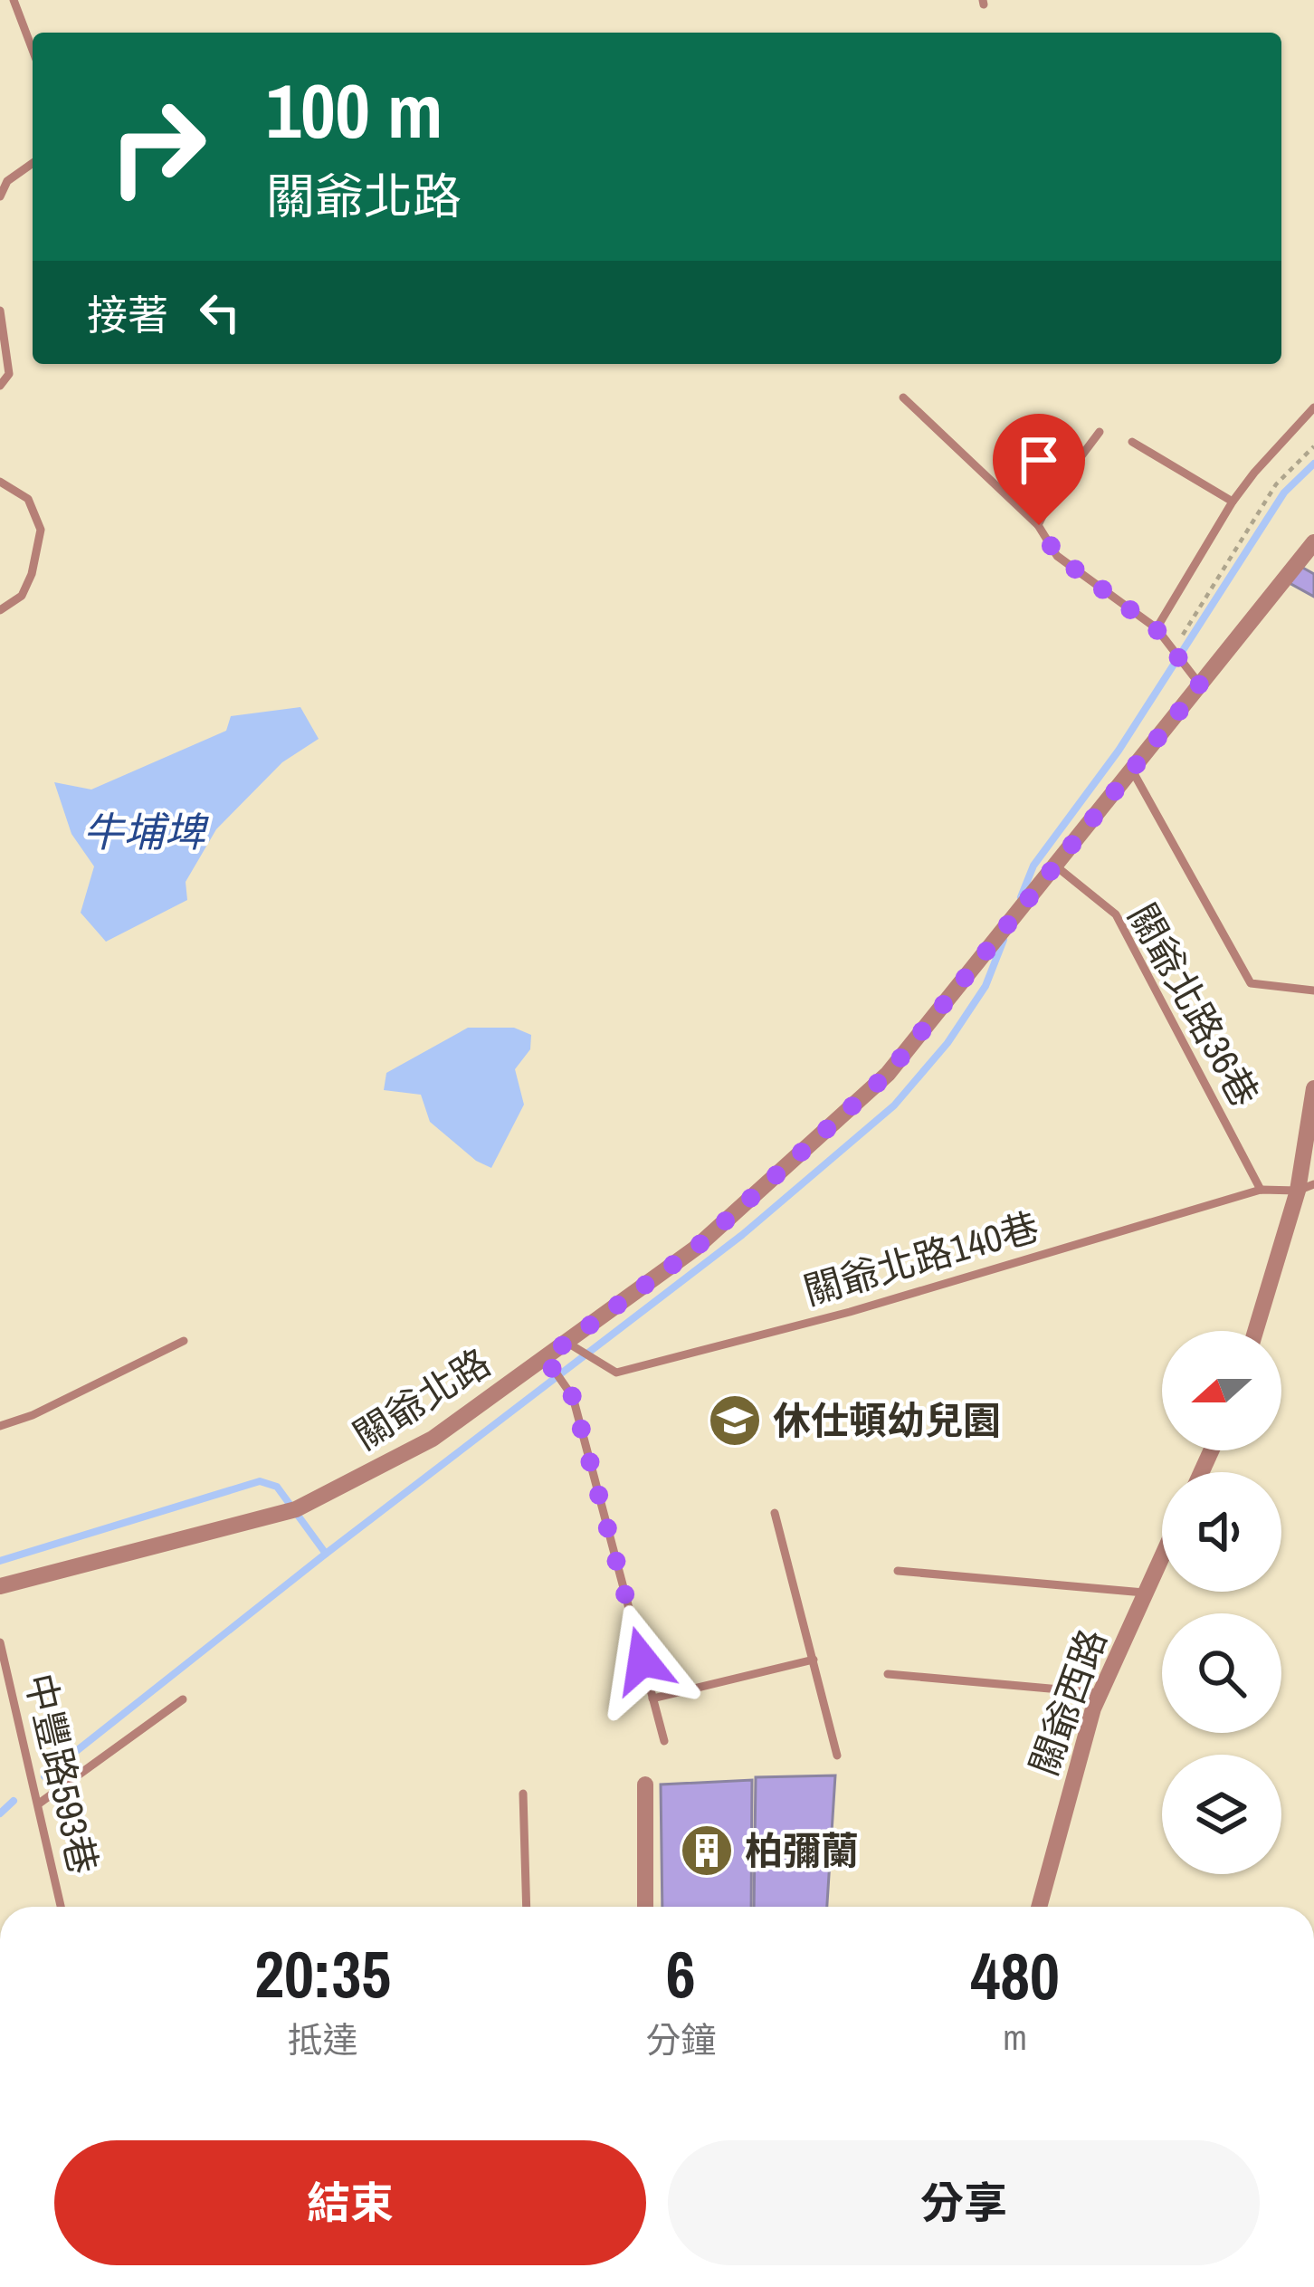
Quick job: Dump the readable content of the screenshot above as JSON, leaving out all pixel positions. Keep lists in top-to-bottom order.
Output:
{
  "streets": {
    "street": ["關爺北路", "關爺西路"],
    "lane": ["關爺北路36巷", "關爺北路140巷", "中豐路593巷"]
  },
  "crossings": [
    ["關爺北路36巷", "關爺北路140巷"],
    ["關爺北路36巷", "關爺北路"],
    ["關爺北路140巷", "關爺北路"]
  ],
  "water": ["牛埔埤"],
  "places": {
    "school or university": ["休仕頓幼兒園"],
    "building": ["柏彌蘭"]
  },
  "north": "left",
  "page": {
    "turn": ["100 m", "關爺北路"],
    "then": "接著",
    "eta": [
      "20:35",
      "抵達",
      "6",
      "分鐘",
      "480",
      "m"
    ],
    "buttons": ["結束", "分享"]
  }
}
